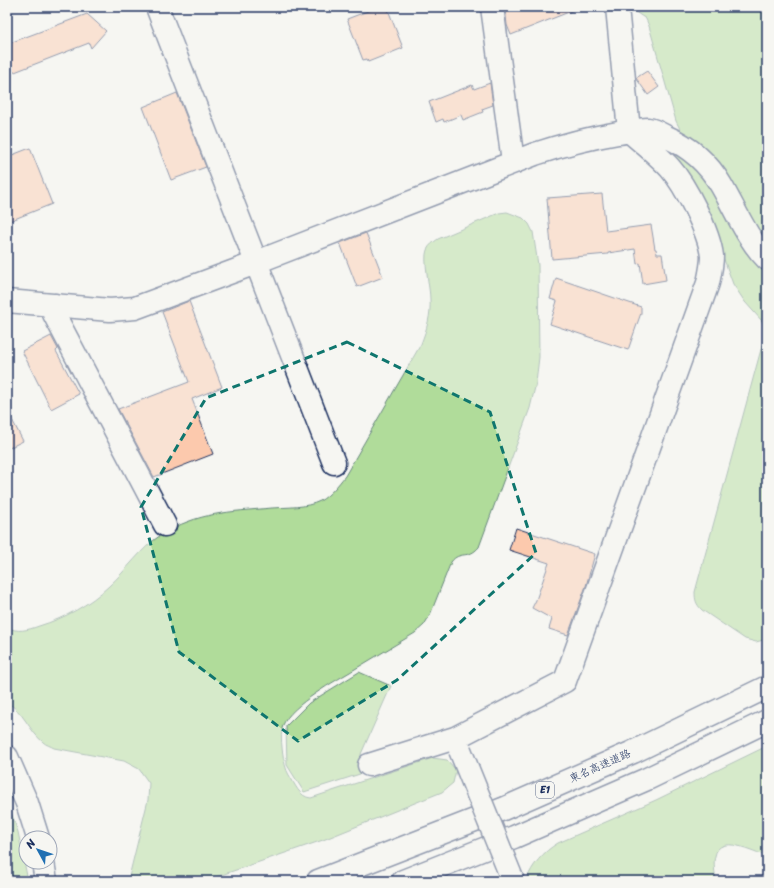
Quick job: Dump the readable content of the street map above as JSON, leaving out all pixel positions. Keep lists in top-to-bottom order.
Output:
{
  "streets": {
    "main road": ["東名高速道路", "E1"]
  },
  "north": "top left"
}
